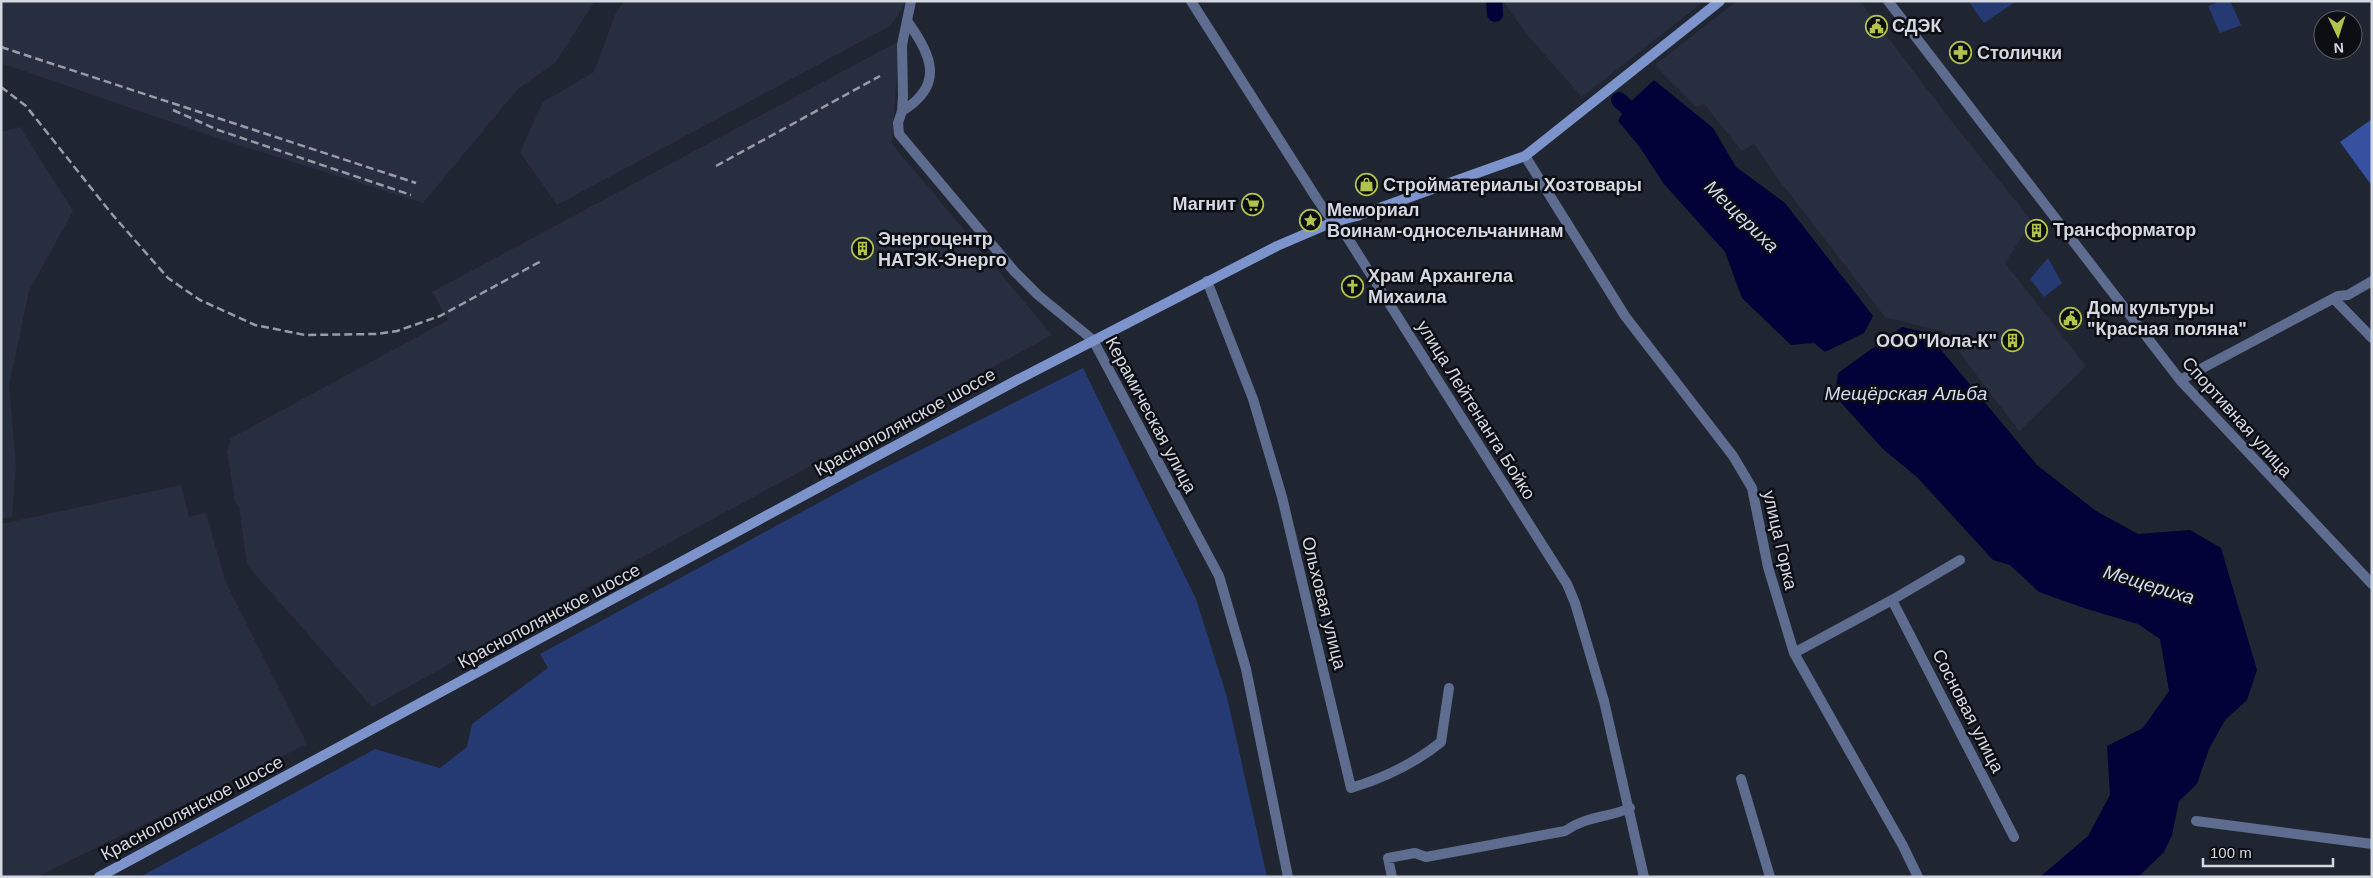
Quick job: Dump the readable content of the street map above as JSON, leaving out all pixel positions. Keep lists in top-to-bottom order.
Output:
{
  "streets": {
    "main road": ["Краснополянское шоссе"],
    "street": [
      "улица Лейтенанта Бойко",
      "Керамическая улица",
      "Спортивная улица",
      "улица Горка",
      "Ольховая улица",
      "Сосновая улица"
    ]
  },
  "crossings": [
    ["улица Лейтенанта Бойко", "Краснополянское шоссе"],
    ["Керамическая улица", "Краснополянское шоссе"],
    ["Краснополянское шоссе", "улица Горка"],
    ["Краснополянское шоссе", "Ольховая улица"]
  ],
  "water": ["Мещериха", "Мещёрская Альба"],
  "places": {
    "public building": ["СДЭК", "Дом культуры \"Красная поляна\""],
    "pharmacy": ["Столички"],
    "shop": ["Стройматериалы Хозтовары"],
    "supermarket": ["Магнит"],
    "place": ["Мемориал Воинам-односельчанинам"],
    "building": ["Трансформатор", "Энергоцентр НАТЭК-Энерго", "ООО\"Иола-К\""],
    "church": ["Храм Архангела Михаила"]
  },
  "scale_bar": "100 m",
  "north": "bottom"
}
